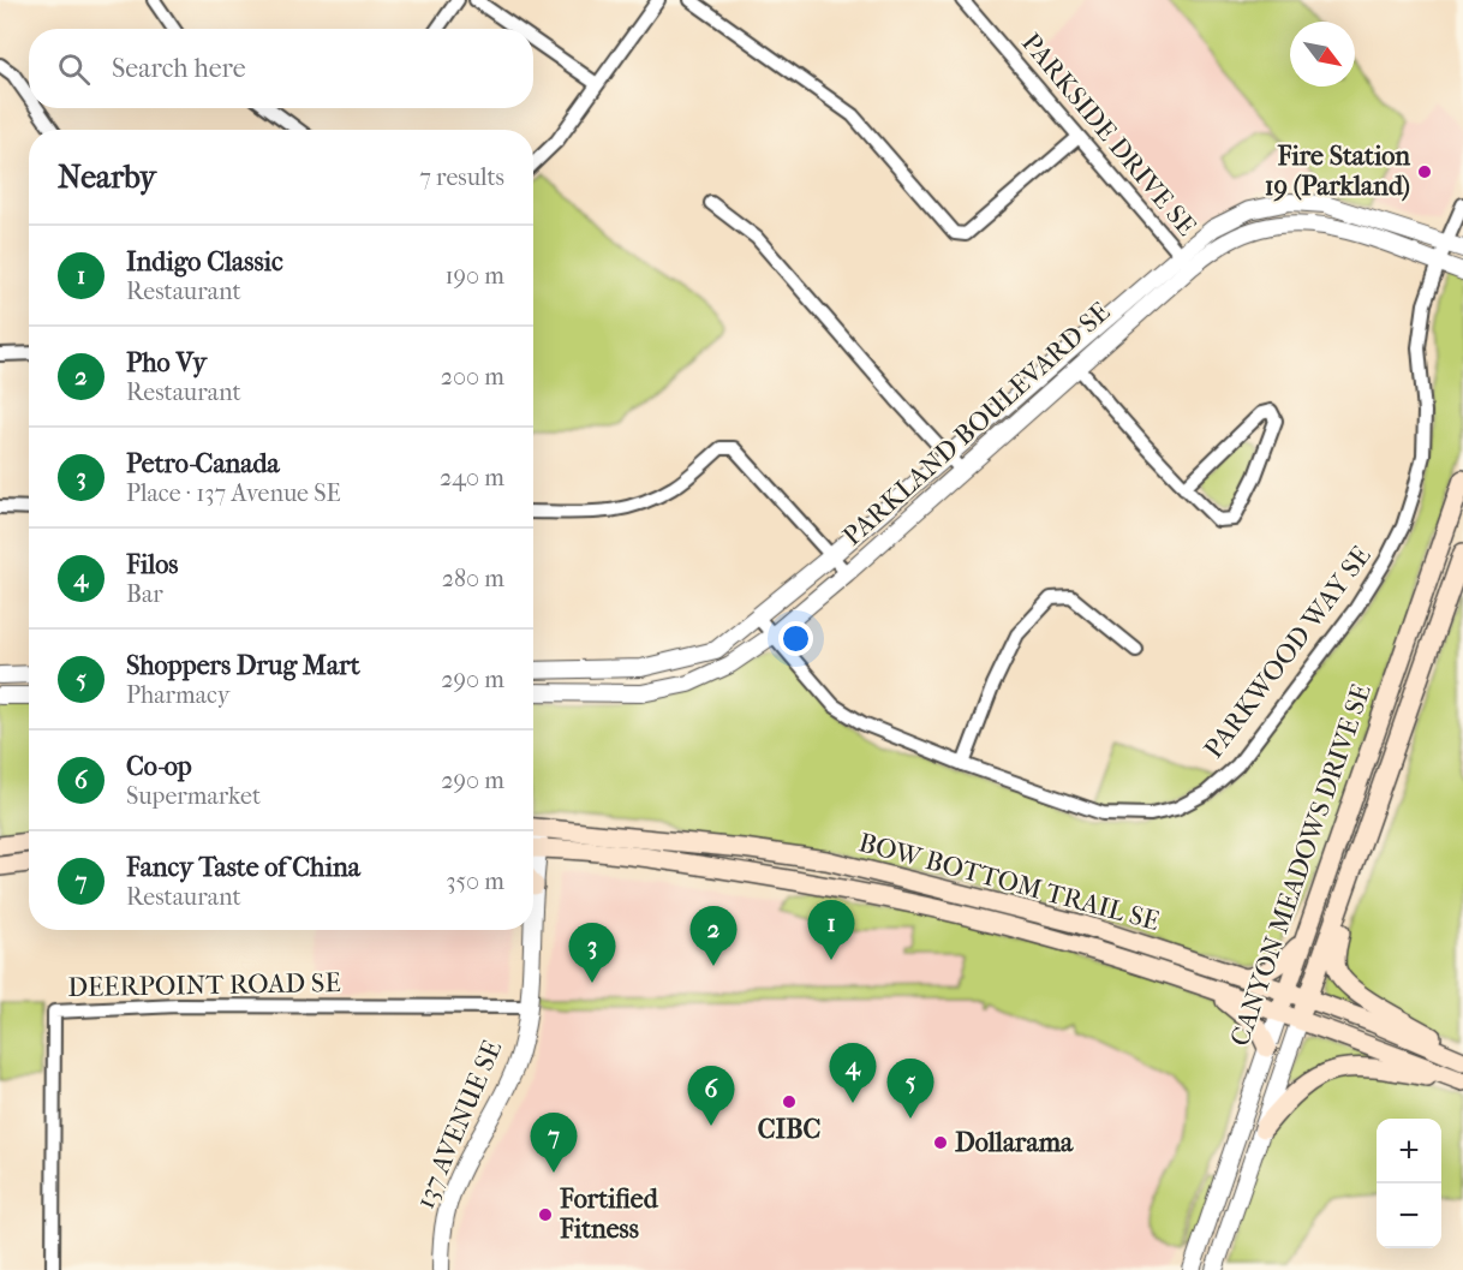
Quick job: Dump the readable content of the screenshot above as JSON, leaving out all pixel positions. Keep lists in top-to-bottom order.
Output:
{
  "streets": {
    "main road": ["CANYON MEADOWS DRIVE SE", "BOW BOTTOM TRAIL SE"],
    "street": [
      "PARKSIDE DRIVE SE",
      "PARKLAND BOULEVARD SE",
      "PARKWOOD WAY SE",
      "DEERPOINT ROAD SE",
      "137 AVENUE SE"
    ]
  },
  "crossings": [
    ["PARKSIDE DRIVE SE", "PARKLAND BOULEVARD SE"],
    ["PARKLAND BOULEVARD SE", "PARKWOOD WAY SE"],
    ["CANYON MEADOWS DRIVE SE", "BOW BOTTOM TRAIL SE"],
    ["DEERPOINT ROAD SE", "137 AVENUE SE"]
  ],
  "places": [
    "Fire Station 19 (Parkland)",
    "CIBC",
    "Dollarama",
    "Fortified Fitness"
  ],
  "north": "bottom right",
  "page": {
    "search": "Search here",
    "heading": ["Nearby", "7 results"],
    "list": [
      {
        "mark": "1",
        "name": "Indigo Classic",
        "note": "Restaurant",
        "value": "190 m"
      },
      {
        "mark": "2",
        "name": "Pho Vy",
        "note": "Restaurant",
        "value": "200 m"
      },
      {
        "mark": "3",
        "name": "Petro-Canada",
        "note": "Place · 137 Avenue SE",
        "value": "240 m"
      },
      {
        "mark": "4",
        "name": "Filos",
        "note": "Bar",
        "value": "280 m"
      },
      {
        "mark": "5",
        "name": "Shoppers Drug Mart",
        "note": "Pharmacy",
        "value": "290 m"
      },
      {
        "mark": "6",
        "name": "Co-op",
        "note": "Supermarket",
        "value": "290 m"
      },
      {
        "mark": "7",
        "name": "Fancy Taste of China",
        "note": "Restaurant",
        "value": "350 m"
      }
    ],
    "pins": [
      "1",
      "2",
      "3",
      "4",
      "5",
      "6",
      "7"
    ],
    "map_buttons": ["+", "−"]
  }
}
